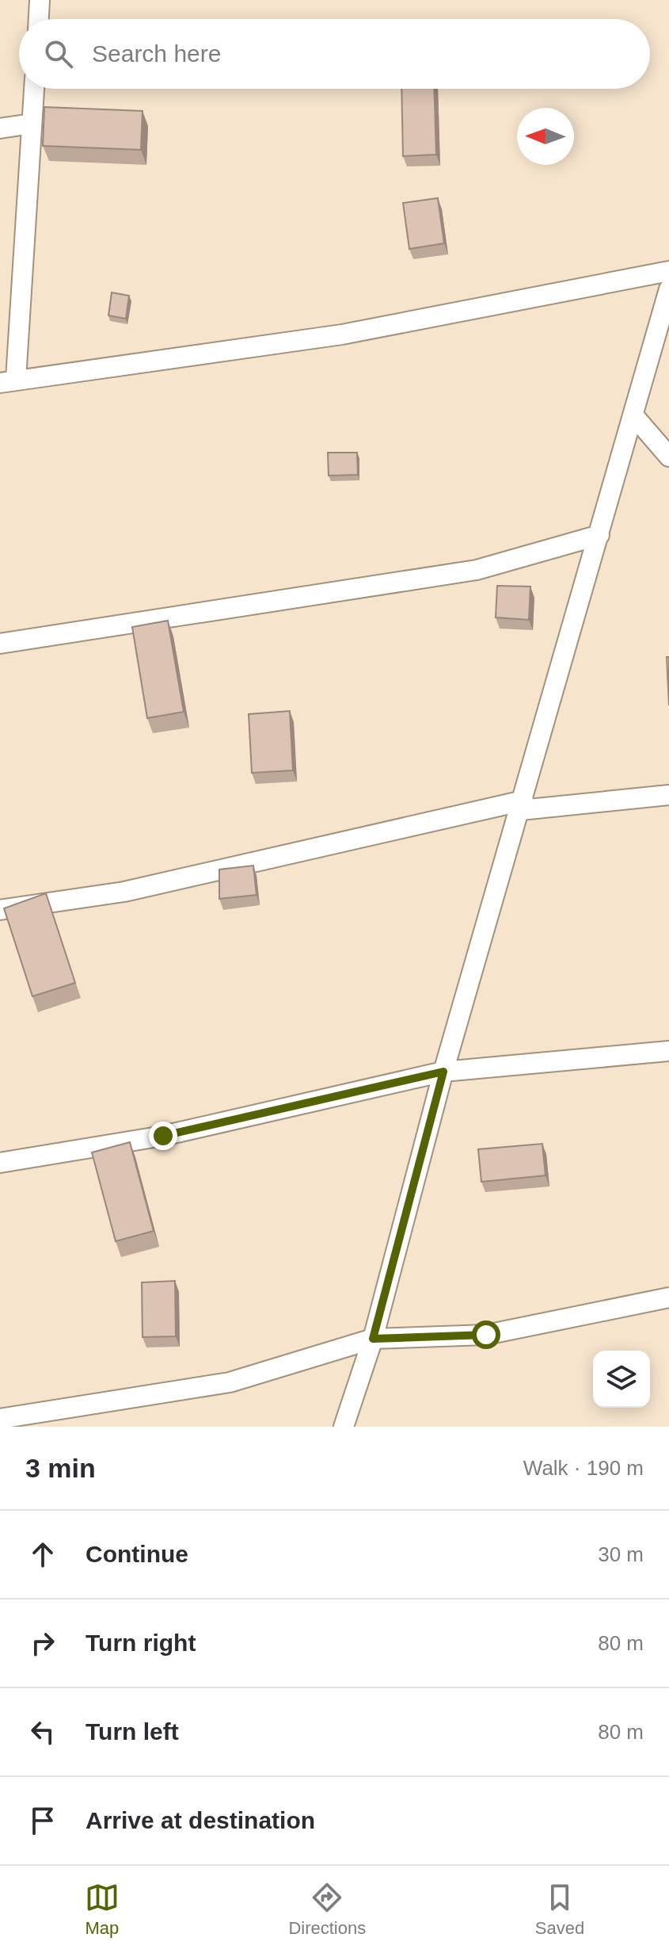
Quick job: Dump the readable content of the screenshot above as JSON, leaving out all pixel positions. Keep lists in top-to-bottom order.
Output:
{
  "north": "left",
  "page": {
    "search": "Search here",
    "heading": ["3 min", "Walk · 190 m"],
    "list": [
      ["Continue", "30 m"],
      ["Turn right", "80 m"],
      ["Turn left", "80 m"],
      "Arrive at destination"
    ],
    "nav": ["Map", "Directions", "Saved"]
  }
}
